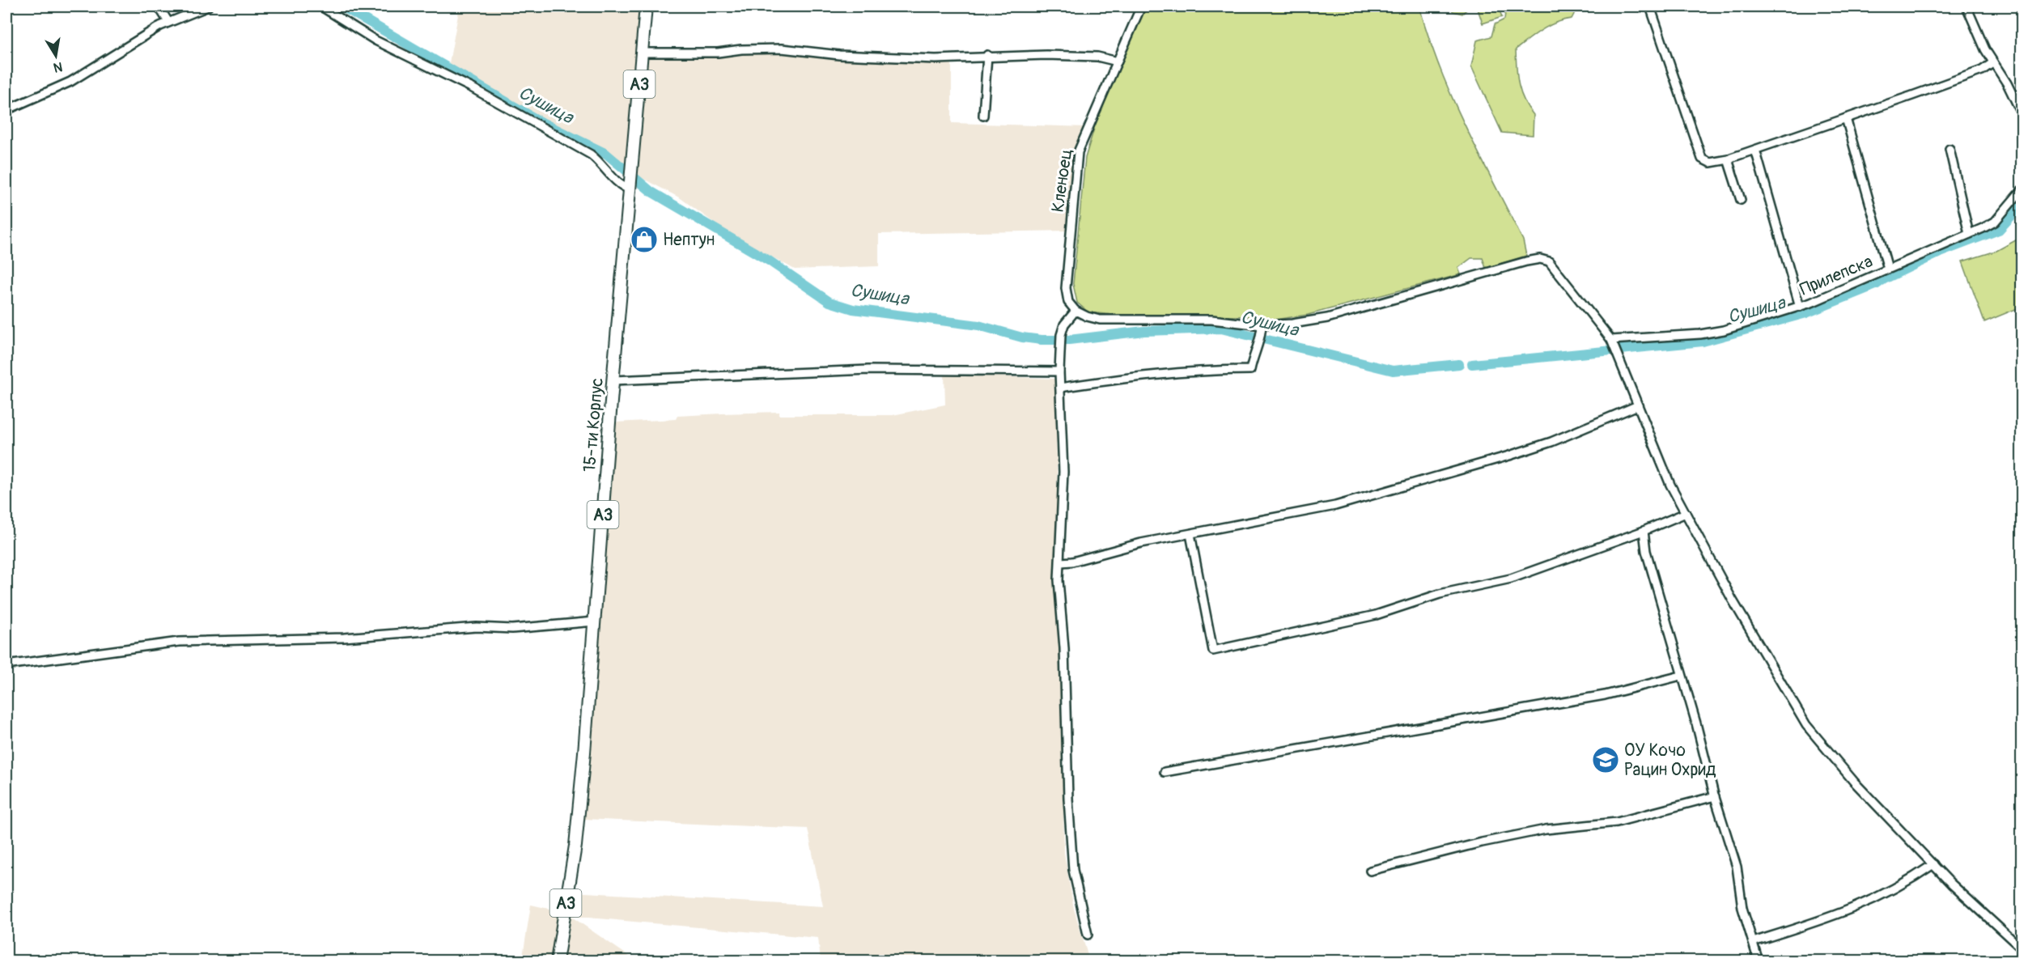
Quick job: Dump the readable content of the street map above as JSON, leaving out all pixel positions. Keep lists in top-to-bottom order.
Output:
{
  "streets": {
    "main road": ["A3", "15-ти Корпус"],
    "street": ["Кленоец", "Прилепска"]
  },
  "water": ["Сушица"],
  "places": {
    "shop": ["Нептун"],
    "school or university": ["ОУ Кочо Рацин Охрид"]
  },
  "north": "bottom"
}
